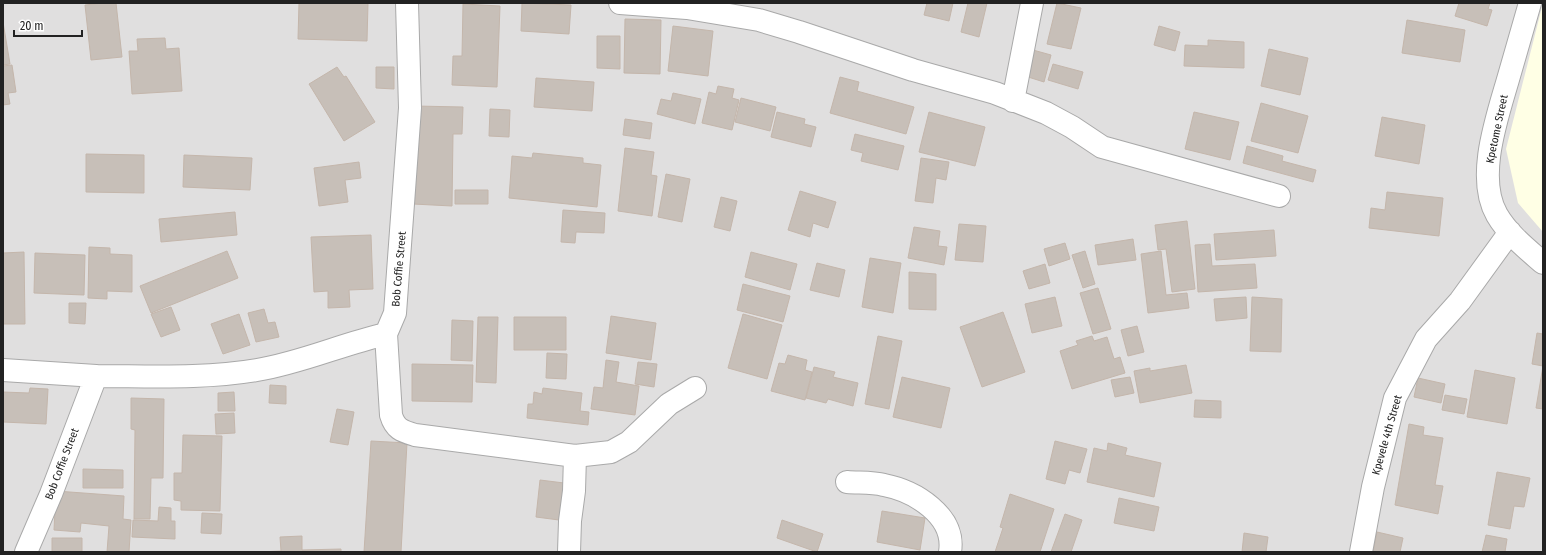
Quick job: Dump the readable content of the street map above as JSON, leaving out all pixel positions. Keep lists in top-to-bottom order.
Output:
{
  "streets": {
    "street": ["Kpetome Street", "Bob Coffie Street", "Kpevele 4th Street"]
  },
  "crossings": [
    ["Kpetome Street", "Kpevele 4th Street"]
  ],
  "scale_bar": "20 m"
}
